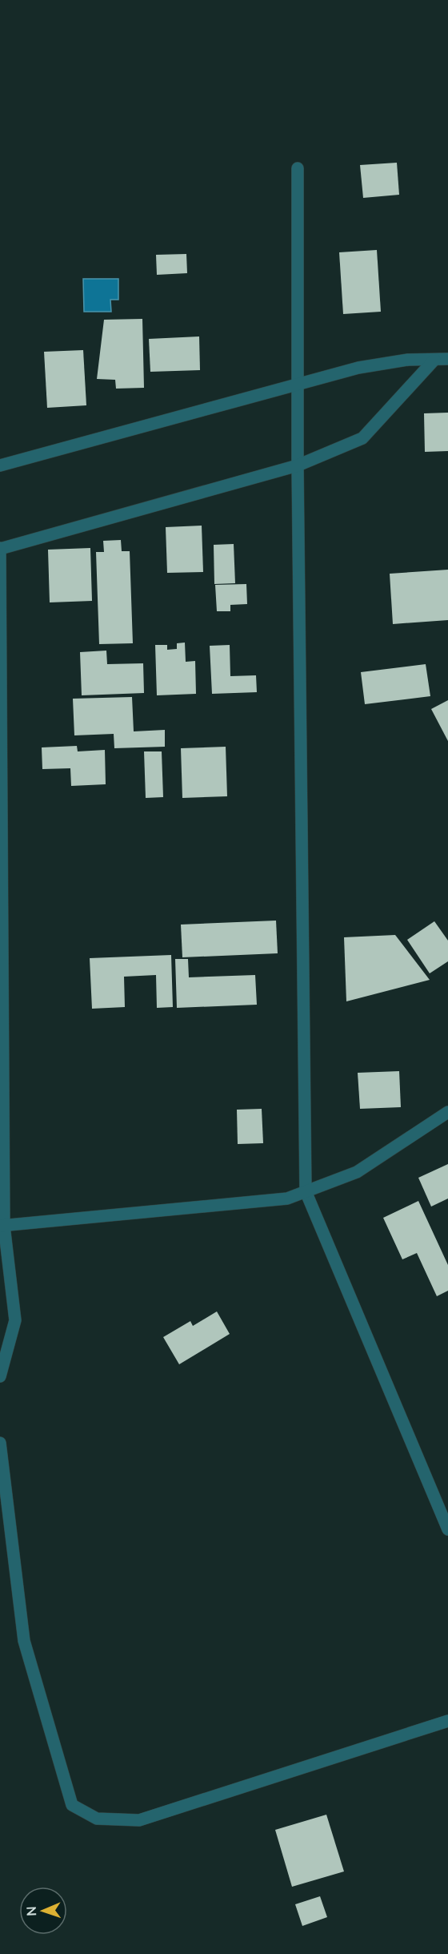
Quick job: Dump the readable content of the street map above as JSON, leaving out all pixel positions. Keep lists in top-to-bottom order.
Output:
{
  "north": "left"
}
